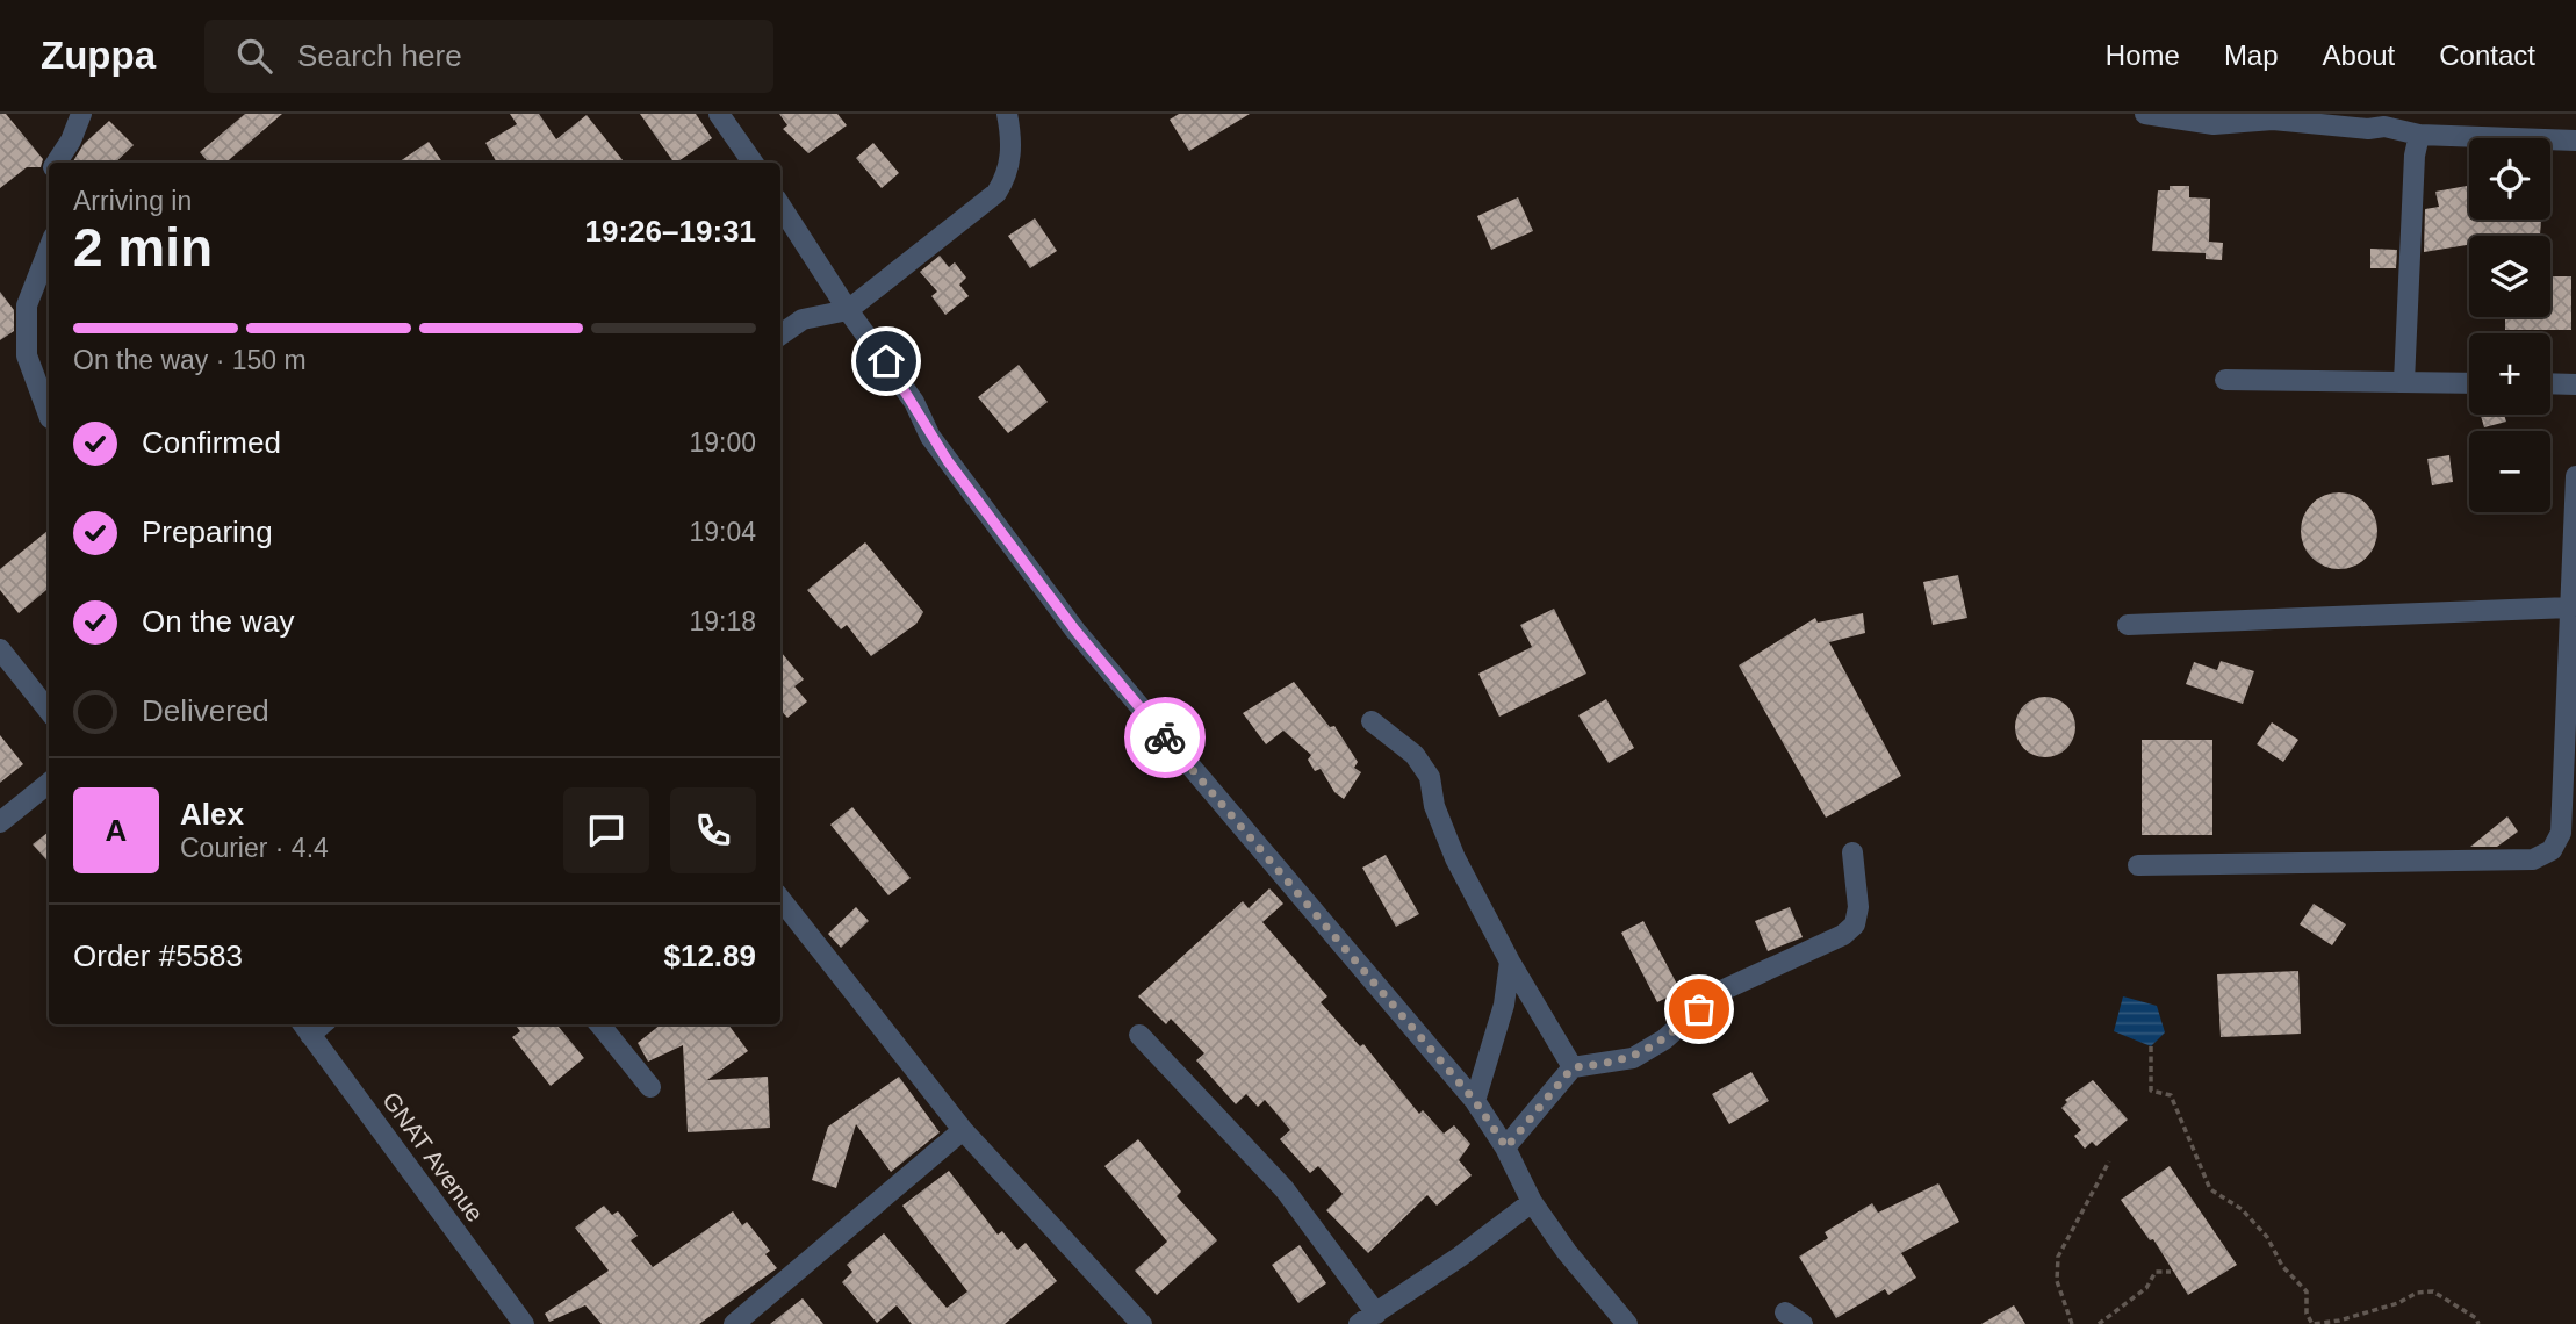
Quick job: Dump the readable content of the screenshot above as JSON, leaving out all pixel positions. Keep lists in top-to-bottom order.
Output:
{
  "streets": {
    "street": ["GNAT Avenue"]
  },
  "page": {
    "header": "Zuppa",
    "search": "Search here",
    "nav": [
      "Home",
      "Map",
      "About",
      "Contact"
    ],
    "map_buttons": ["+", "−"],
    "heading": ["2 min", "Arriving in", "19:26–19:31"],
    "panel": [
      "Alex",
      "Courier · 4.4",
      "Order #5583",
      "$12.89"
    ],
    "bar": "On the way · 150 m",
    "list": [
      ["Confirmed", "19:00"],
      ["Preparing", "19:04"],
      ["On the way", "19:18"],
      "Delivered"
    ],
    "round": "A"
  }
}
